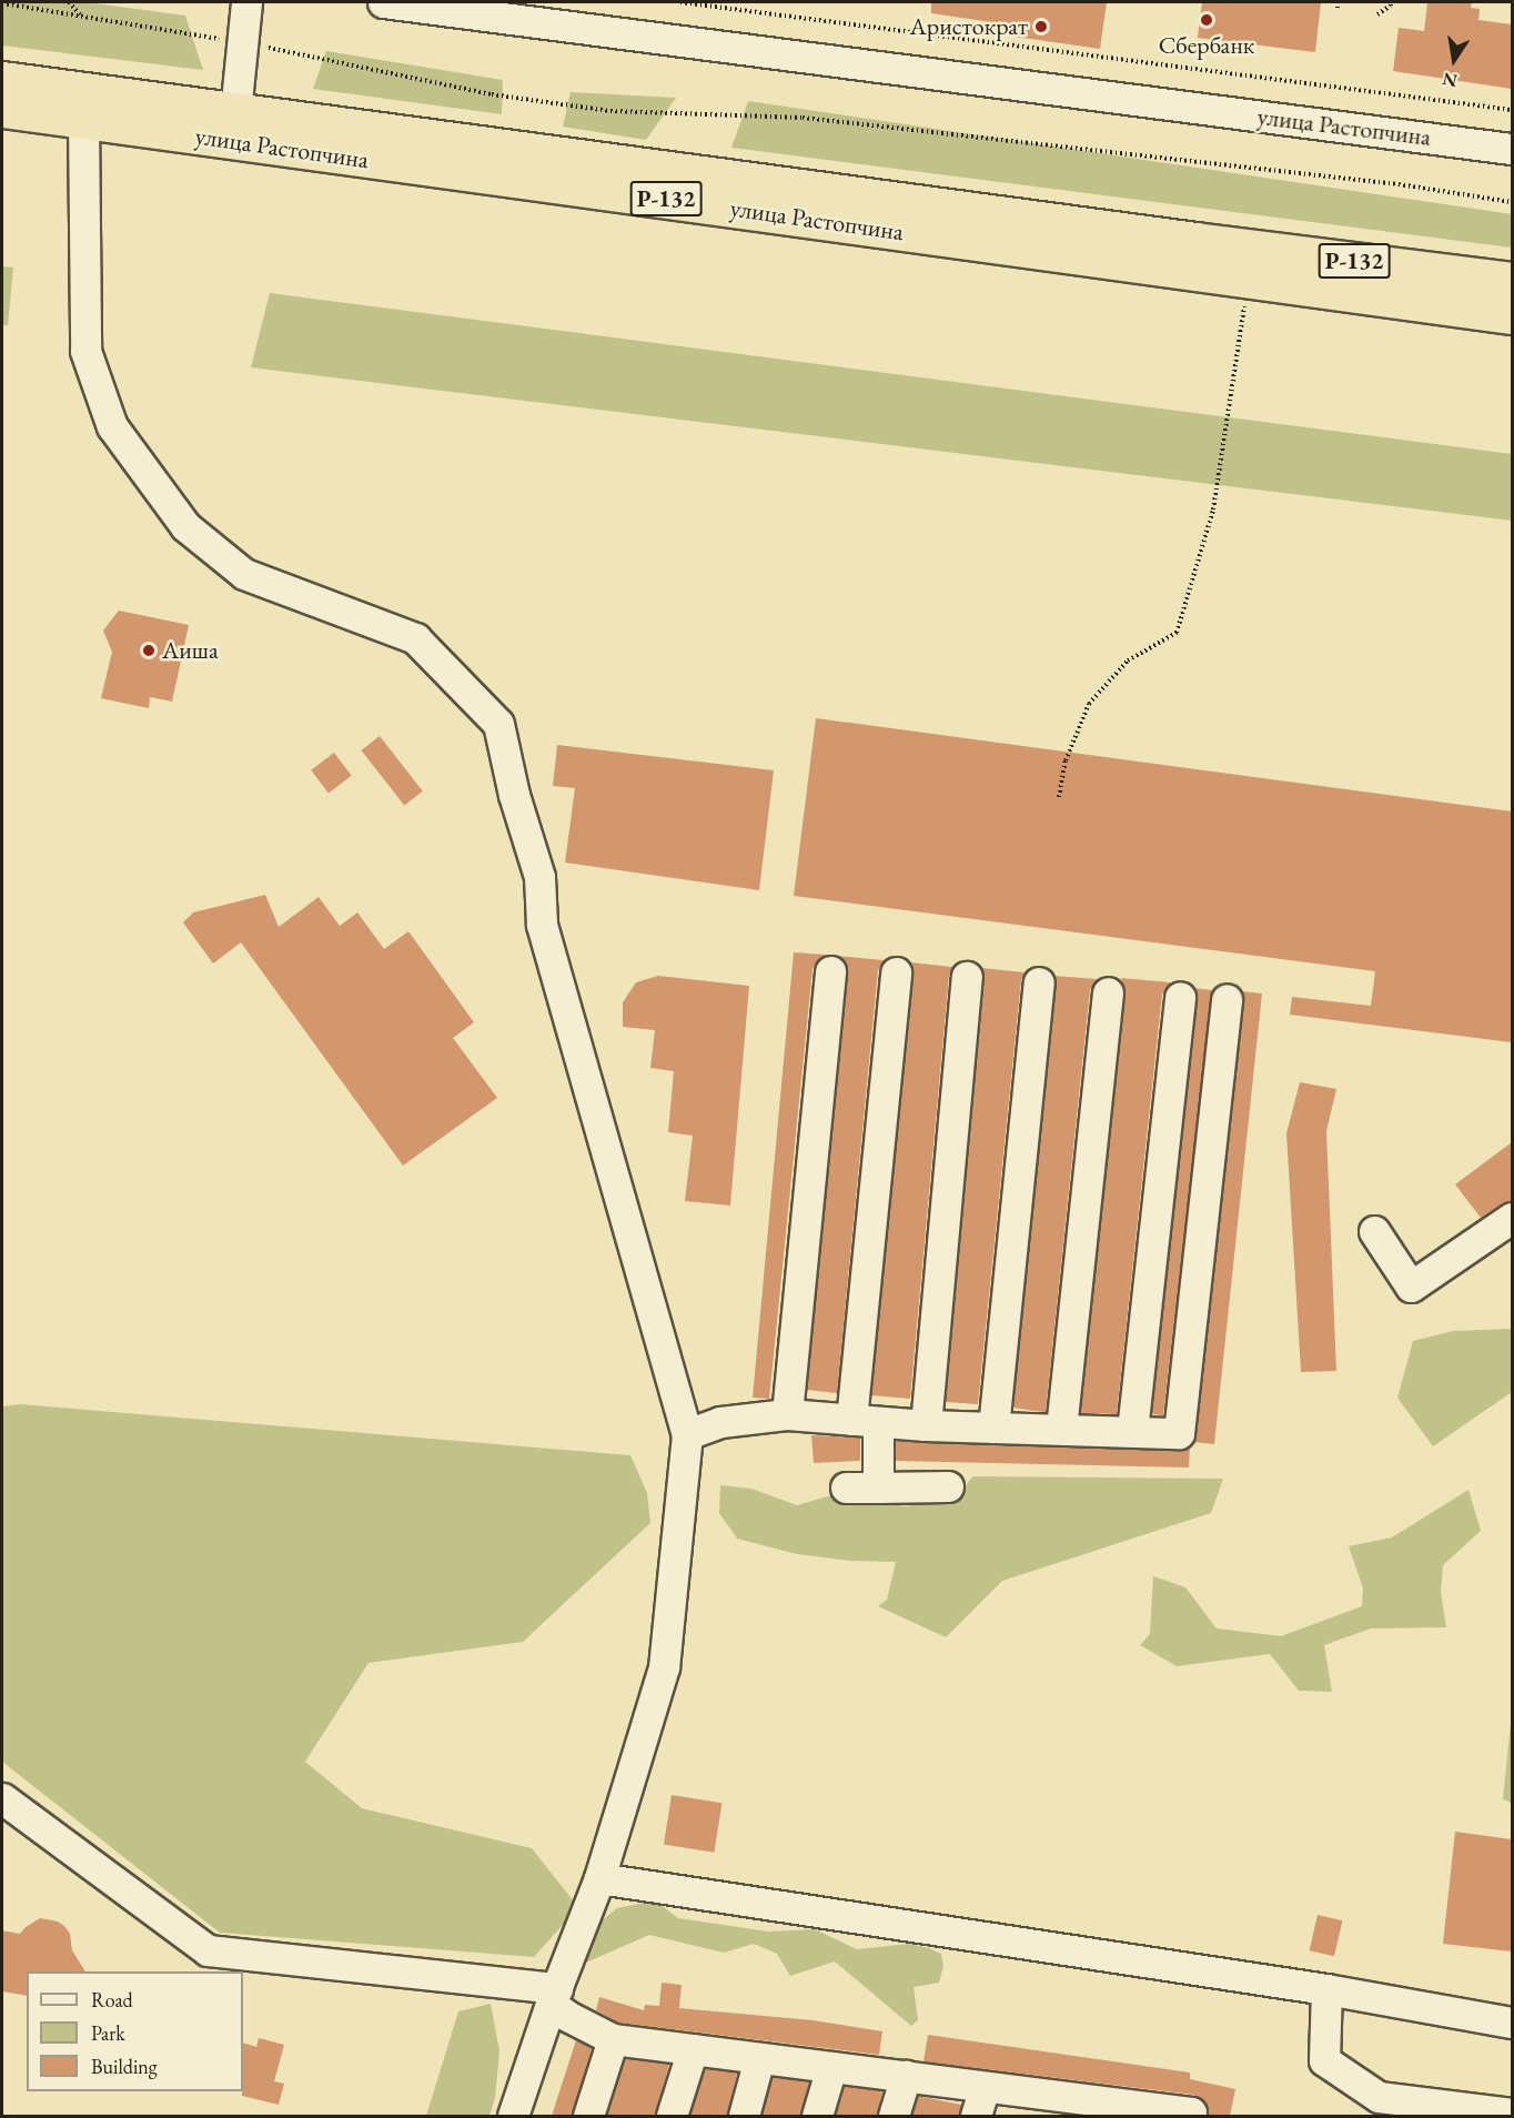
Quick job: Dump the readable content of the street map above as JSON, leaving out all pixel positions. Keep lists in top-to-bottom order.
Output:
{
  "streets": {
    "highway": ["улица Растопчина", "Р-132"]
  },
  "places": ["Сбербанк", "Аристократ", "Аиша"],
  "legend": ["Road", "Park", "Building"],
  "north": "bottom"
}
